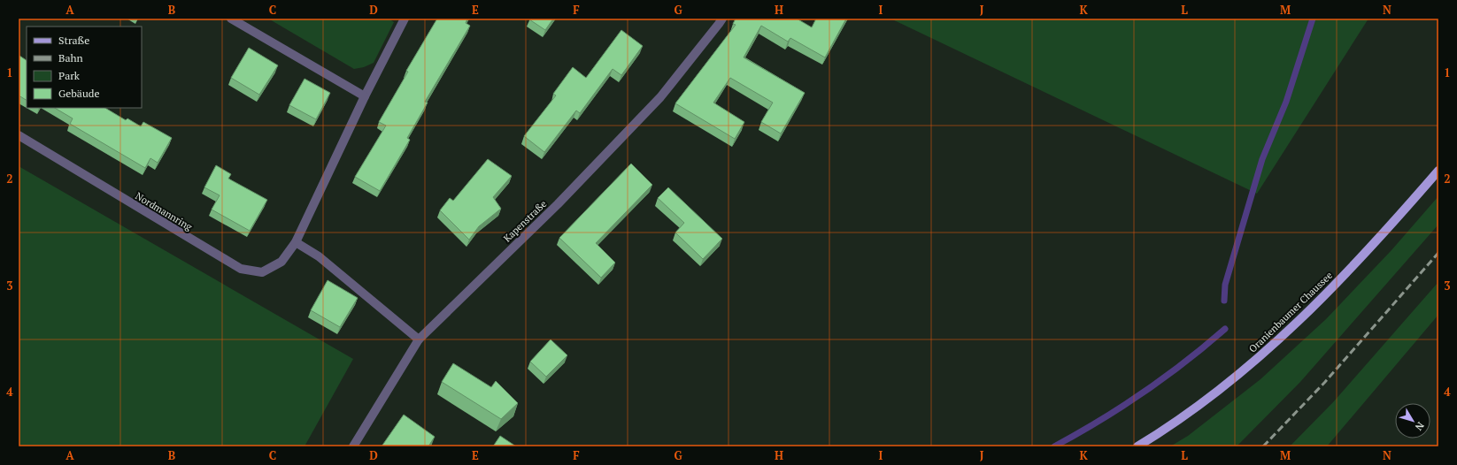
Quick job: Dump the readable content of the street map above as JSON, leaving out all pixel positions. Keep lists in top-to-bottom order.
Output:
{
  "streets": {
    "main road": ["Oranienbaumer Chaussee"],
    "street": ["Nordmannring", "Kapenstraße"]
  },
  "legend": [
    "Straße",
    "Bahn",
    "Park",
    "Gebäude"
  ],
  "north": "bottom right",
  "grid": {
    "columns": [
      "A",
      "B",
      "C",
      "D",
      "E",
      "F",
      "G",
      "H",
      "I",
      "J",
      "K",
      "L",
      "M",
      "N"
    ],
    "rows": [
      "1",
      "2",
      "3",
      "4"
    ]
  }
}
